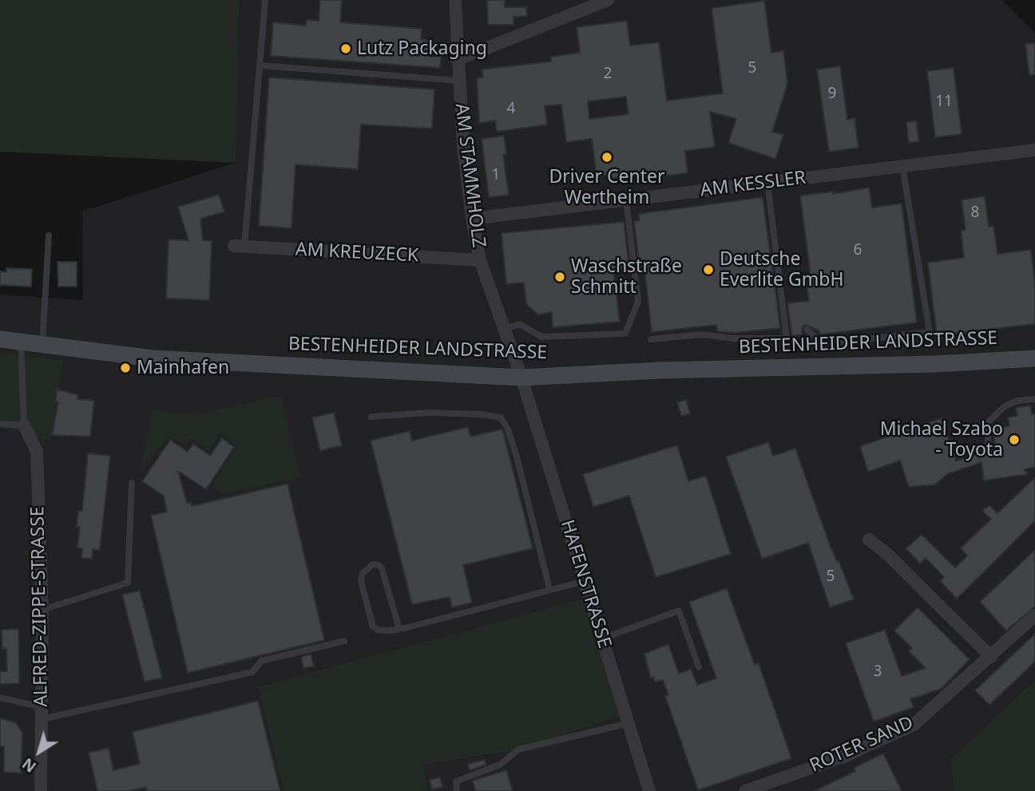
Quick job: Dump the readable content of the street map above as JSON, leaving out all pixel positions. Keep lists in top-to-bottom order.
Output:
{
  "streets": {
    "main road": ["BESTENHEIDER LANDSTRASSE"],
    "street": [
      "AM STAMMHOLZ",
      "AM KESSLER",
      "AM KREUZECK",
      "HAFENSTRASSE",
      "ALFRED-ZIPPE-STRASSE",
      "ROTER SAND"
    ]
  },
  "crossings": [
    ["AM STAMMHOLZ", "AM KESSLER"],
    ["AM STAMMHOLZ", "AM KREUZECK"],
    ["AM STAMMHOLZ", "BESTENHEIDER LANDSTRASSE"],
    ["AM STAMMHOLZ", "HAFENSTRASSE"],
    ["BESTENHEIDER LANDSTRASSE", "HAFENSTRASSE"]
  ],
  "places": [
    "Lutz Packaging",
    "Driver Center Wertheim",
    "Deutsche Everlite GmbH",
    "Waschstraße Schmitt",
    "Mainhafen",
    "Michael Szabo - Toyota"
  ],
  "house_numbers": [
    "5",
    "2",
    "9",
    "11",
    "4",
    "1",
    "8",
    "6",
    "5",
    "3"
  ],
  "north": "bottom left"
}
